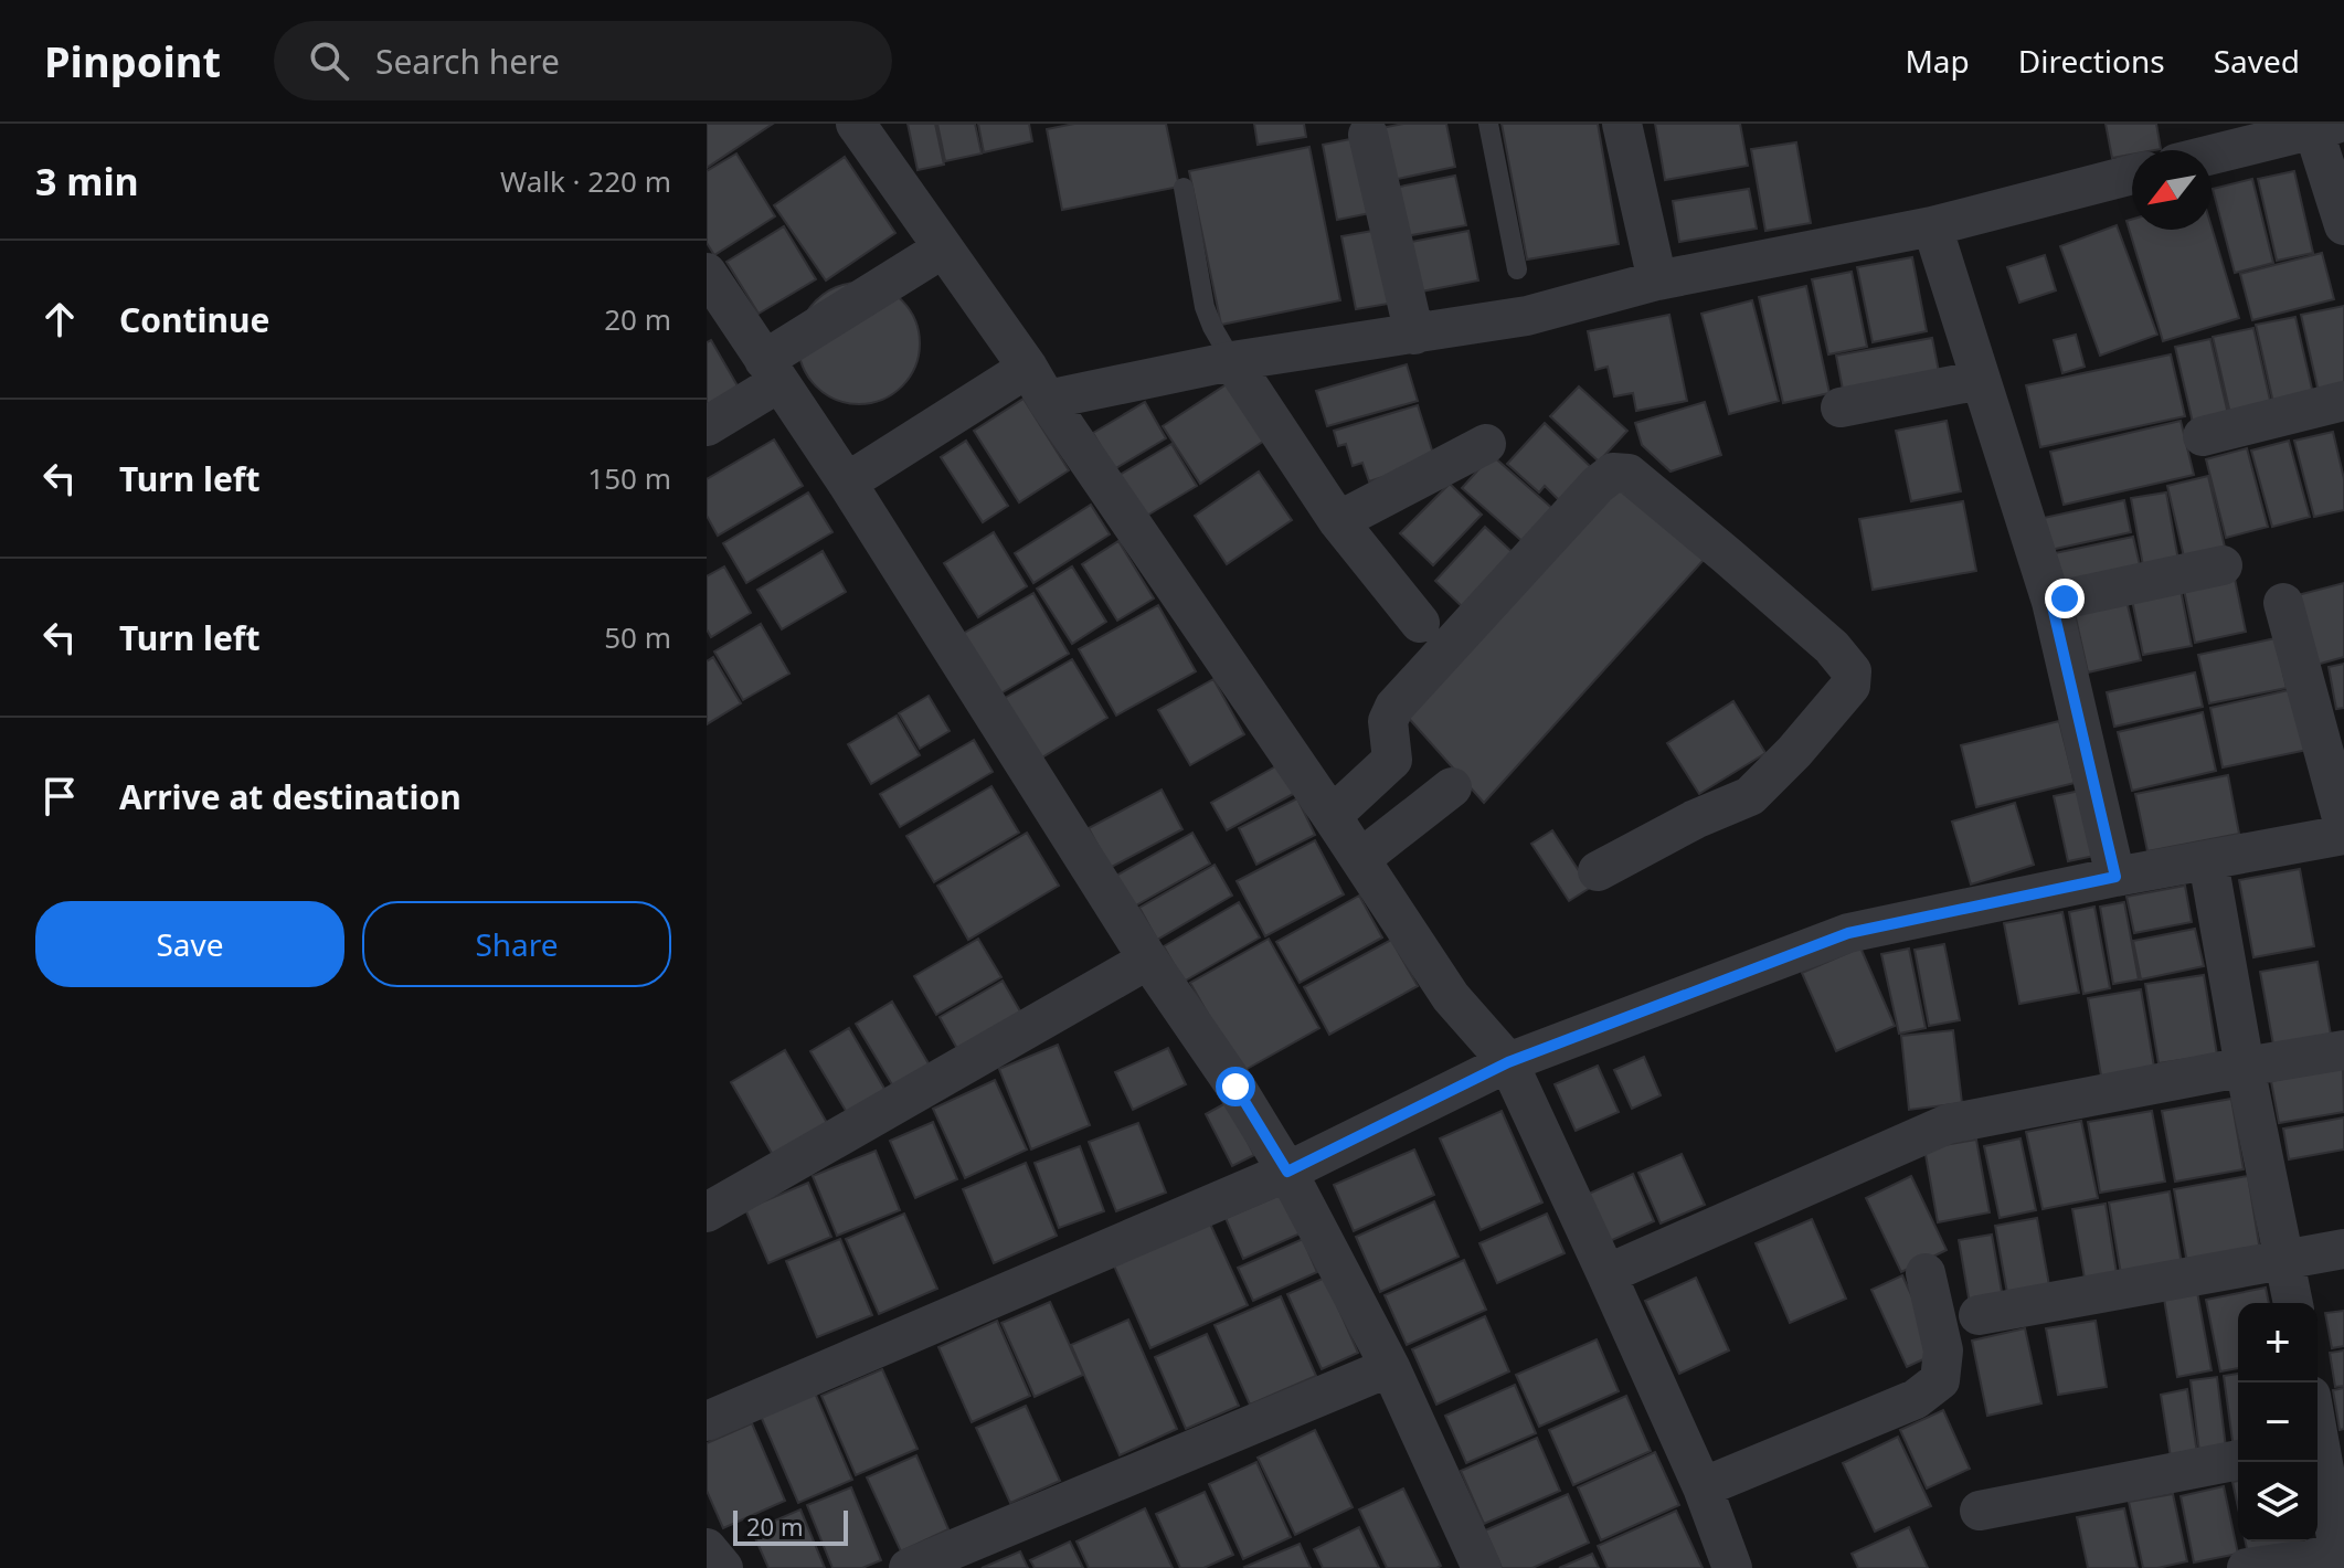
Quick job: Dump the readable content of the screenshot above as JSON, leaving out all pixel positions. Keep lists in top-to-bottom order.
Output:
{
  "scale_bar": "20 m",
  "north": "bottom left",
  "page": {
    "header": "Pinpoint",
    "search": "Search here",
    "nav": ["Map", "Directions", "Saved"],
    "heading": ["3 min", "Walk · 220 m"],
    "list": [
      ["Continue", "20 m"],
      ["Turn left", "150 m"],
      ["Turn left", "50 m"],
      "Arrive at destination"
    ],
    "buttons": ["Save", "Share"],
    "map_buttons": ["+", "−"],
    "scale": "20 m"
  }
}
